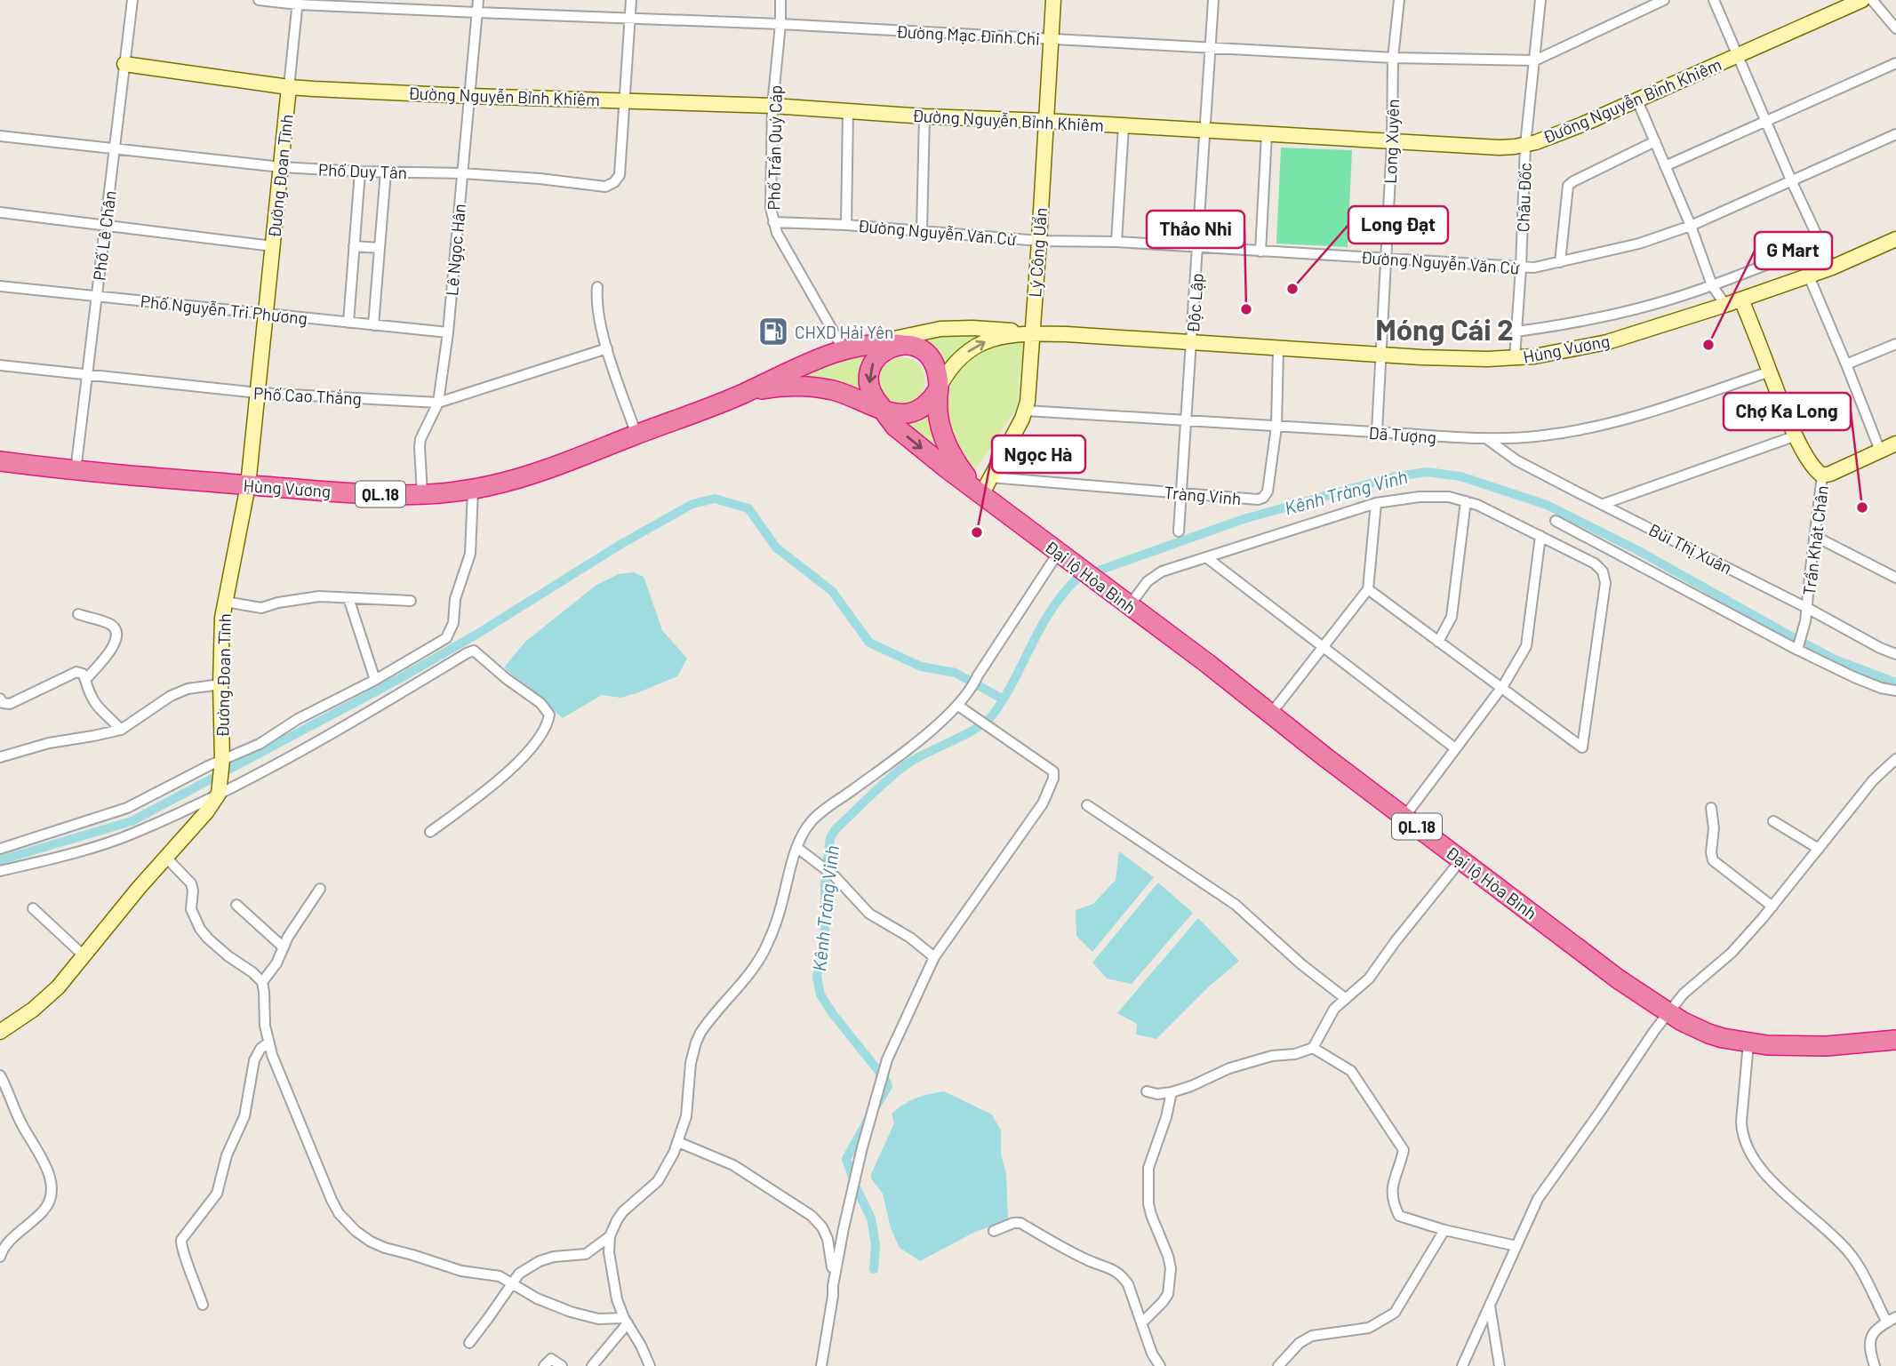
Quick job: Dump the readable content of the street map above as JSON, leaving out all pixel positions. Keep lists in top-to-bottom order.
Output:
{
  "streets": {
    "highway": ["Hùng Vương", "QL.18", "Đại lộ Hòa Bình"],
    "street": [
      "Đường Mạc Đĩnh Chi",
      "Đường Nguyễn Bỉnh Khiêm",
      "Long Xuyên",
      "Phố Trần Quý Cáp",
      "Phố Duy Tân",
      "Đường Đoan Tĩnh",
      "Châu Đốc",
      "Đường Nguyễn Văn Cừ",
      "Phố Lê Chân",
      "Lê Ngọc Hân",
      "Lý Công Uẩn",
      "Độc Lập",
      "Phố Nguyễn Tri Phương",
      "Phố Cao Thắng",
      "Dã Tượng",
      "Tràng Vinh",
      "Trần Khát Chân",
      "Bùi Thị Xuân"
    ]
  },
  "crossings": [
    ["Đường Mạc Đĩnh Chi", "Long Xuyên"],
    ["Đường Mạc Đĩnh Chi", "Phố Trần Quý Cáp"],
    ["Đường Mạc Đĩnh Chi", "Châu Đốc"],
    ["Đường Mạc Đĩnh Chi", "Lê Ngọc Hân"],
    ["Đường Mạc Đĩnh Chi", "Lý Công Uẩn"],
    ["Đường Mạc Đĩnh Chi", "Độc Lập"],
    ["Đường Nguyễn Bỉnh Khiêm", "Long Xuyên"],
    ["Đường Nguyễn Bỉnh Khiêm", "Phố Trần Quý Cáp"],
    ["Đường Nguyễn Bỉnh Khiêm", "Phố Duy Tân"],
    ["Đường Nguyễn Bỉnh Khiêm", "Đường Đoan Tĩnh"],
    ["Đường Nguyễn Bỉnh Khiêm", "Châu Đốc"],
    ["Đường Nguyễn Bỉnh Khiêm", "Phố Lê Chân"],
    ["Đường Nguyễn Bỉnh Khiêm", "Lê Ngọc Hân"],
    ["Đường Nguyễn Bỉnh Khiêm", "Lý Công Uẩn"],
    ["Đường Nguyễn Bỉnh Khiêm", "Độc Lập"],
    ["Long Xuyên", "Đường Nguyễn Văn Cừ"],
    ["Long Xuyên", "Hùng Vương"],
    ["Long Xuyên", "Dã Tượng"],
    ["Phố Trần Quý Cáp", "Đường Nguyễn Văn Cừ"],
    ["Phố Duy Tân", "Đường Đoan Tĩnh"],
    ["Phố Duy Tân", "Phố Lê Chân"],
    ["Phố Duy Tân", "Lê Ngọc Hân"],
    ["Đường Đoan Tĩnh", "Phố Nguyễn Tri Phương"],
    ["Đường Đoan Tĩnh", "Hùng Vương"],
    ["Đường Đoan Tĩnh", "Phố Cao Thắng"],
    ["Châu Đốc", "Đường Nguyễn Văn Cừ"],
    ["Châu Đốc", "Hùng Vương"],
    ["Đường Nguyễn Văn Cừ", "Lý Công Uẩn"],
    ["Đường Nguyễn Văn Cừ", "Độc Lập"],
    ["Phố Lê Chân", "Phố Nguyễn Tri Phương"],
    ["Phố Lê Chân", "Hùng Vương"],
    ["Phố Lê Chân", "Phố Cao Thắng"],
    ["Lê Ngọc Hân", "Phố Nguyễn Tri Phương"],
    ["Lê Ngọc Hân", "Hùng Vương"],
    ["Lê Ngọc Hân", "Phố Cao Thắng"],
    ["Lý Công Uẩn", "Hùng Vương"],
    ["Lý Công Uẩn", "Dã Tượng"],
    ["Lý Công Uẩn", "Tràng Vinh"],
    ["Lý Công Uẩn", "Đại lộ Hòa Bình"],
    ["Độc Lập", "Hùng Vương"],
    ["Độc Lập", "Dã Tượng"],
    ["Độc Lập", "Tràng Vinh"],
    ["Hùng Vương", "Tràng Vinh"],
    ["Hùng Vương", "Trần Khát Chân"],
    ["Dã Tượng", "Tràng Vinh"],
    ["Dã Tượng", "Trần Khát Chân"],
    ["Dã Tượng", "Bùi Thị Xuân"],
    ["Trần Khát Chân", "Bùi Thị Xuân"]
  ],
  "districts": ["Móng Cái 2"],
  "water": ["Kênh Tràng Vinh"],
  "places": {
    "other": [
      "Long Đạt",
      "Thảo Nhi",
      "G Mart",
      "Chợ Ka Long",
      "Ngọc Hà"
    ],
    "fuel station": ["CHXD Hải Yên"]
  }
}
